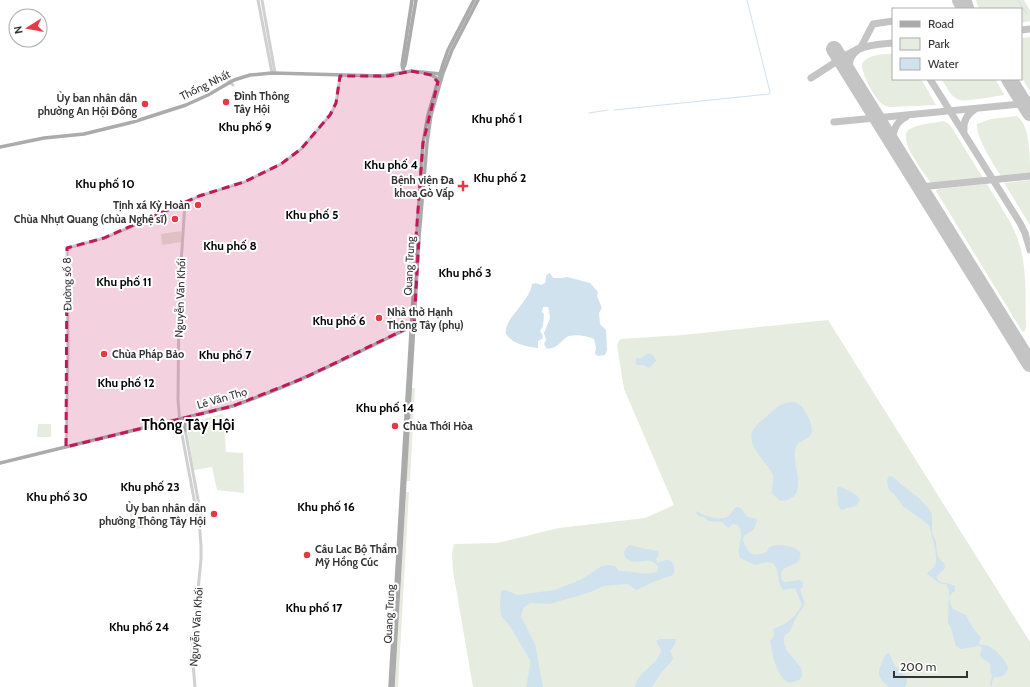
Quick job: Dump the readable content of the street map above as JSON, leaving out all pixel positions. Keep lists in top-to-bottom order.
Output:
{
  "streets": {
    "main road": ["Thống Nhất", "Quang Trung", "Lê Văn Thọ"],
    "street": ["Đường số 8", "Nguyễn Văn Khối"]
  },
  "crossings": [
    ["Thống Nhất", "Quang Trung"],
    ["Thống Nhất", "Đường số 8"],
    ["Quang Trung", "Lê Văn Thọ"],
    ["Đường số 8", "Nguyễn Văn Khối"],
    ["Đường số 8", "Lê Văn Thọ"],
    ["Nguyễn Văn Khối", "Lê Văn Thọ"]
  ],
  "districts": [
    "Khu phố 1",
    "Khu phố 9",
    "Khu phố 4",
    "Khu phố 2",
    "Khu phố 10",
    "Khu phố 5",
    "Khu phố 8",
    "Khu phố 3",
    "Khu phố 11",
    "Khu phố 6",
    "Khu phố 7",
    "Khu phố 12",
    "Khu phố 14",
    "Thông Tây Hội",
    "Khu phố 23",
    "Khu phố 30",
    "Khu phố 16",
    "Khu phố 17",
    "Khu phố 24"
  ],
  "places": {
    "other": [
      "Đình Thông Tây Hội",
      "Ủy ban nhân dân phường An Hội Đông",
      "Tịnh xá Kỳ Hoàn",
      "Chùa Nhựt Quang (chùa Nghệ sĩ)",
      "Nhà thờ Hạnh Thông Tây (phụ)",
      "Chùa Pháp Bảo",
      "Chùa Thới Hòa",
      "Ủy ban nhân dân phường Thông Tây Hội",
      "Câu Lạc Bộ Thẩm Mỹ Hồng Cúc"
    ],
    "health": ["Bệnh viện Đa khoa Gò Vấp"]
  },
  "legend": ["Road", "Park", "Water"],
  "scale_bar": "200 m",
  "north": "left"
}
